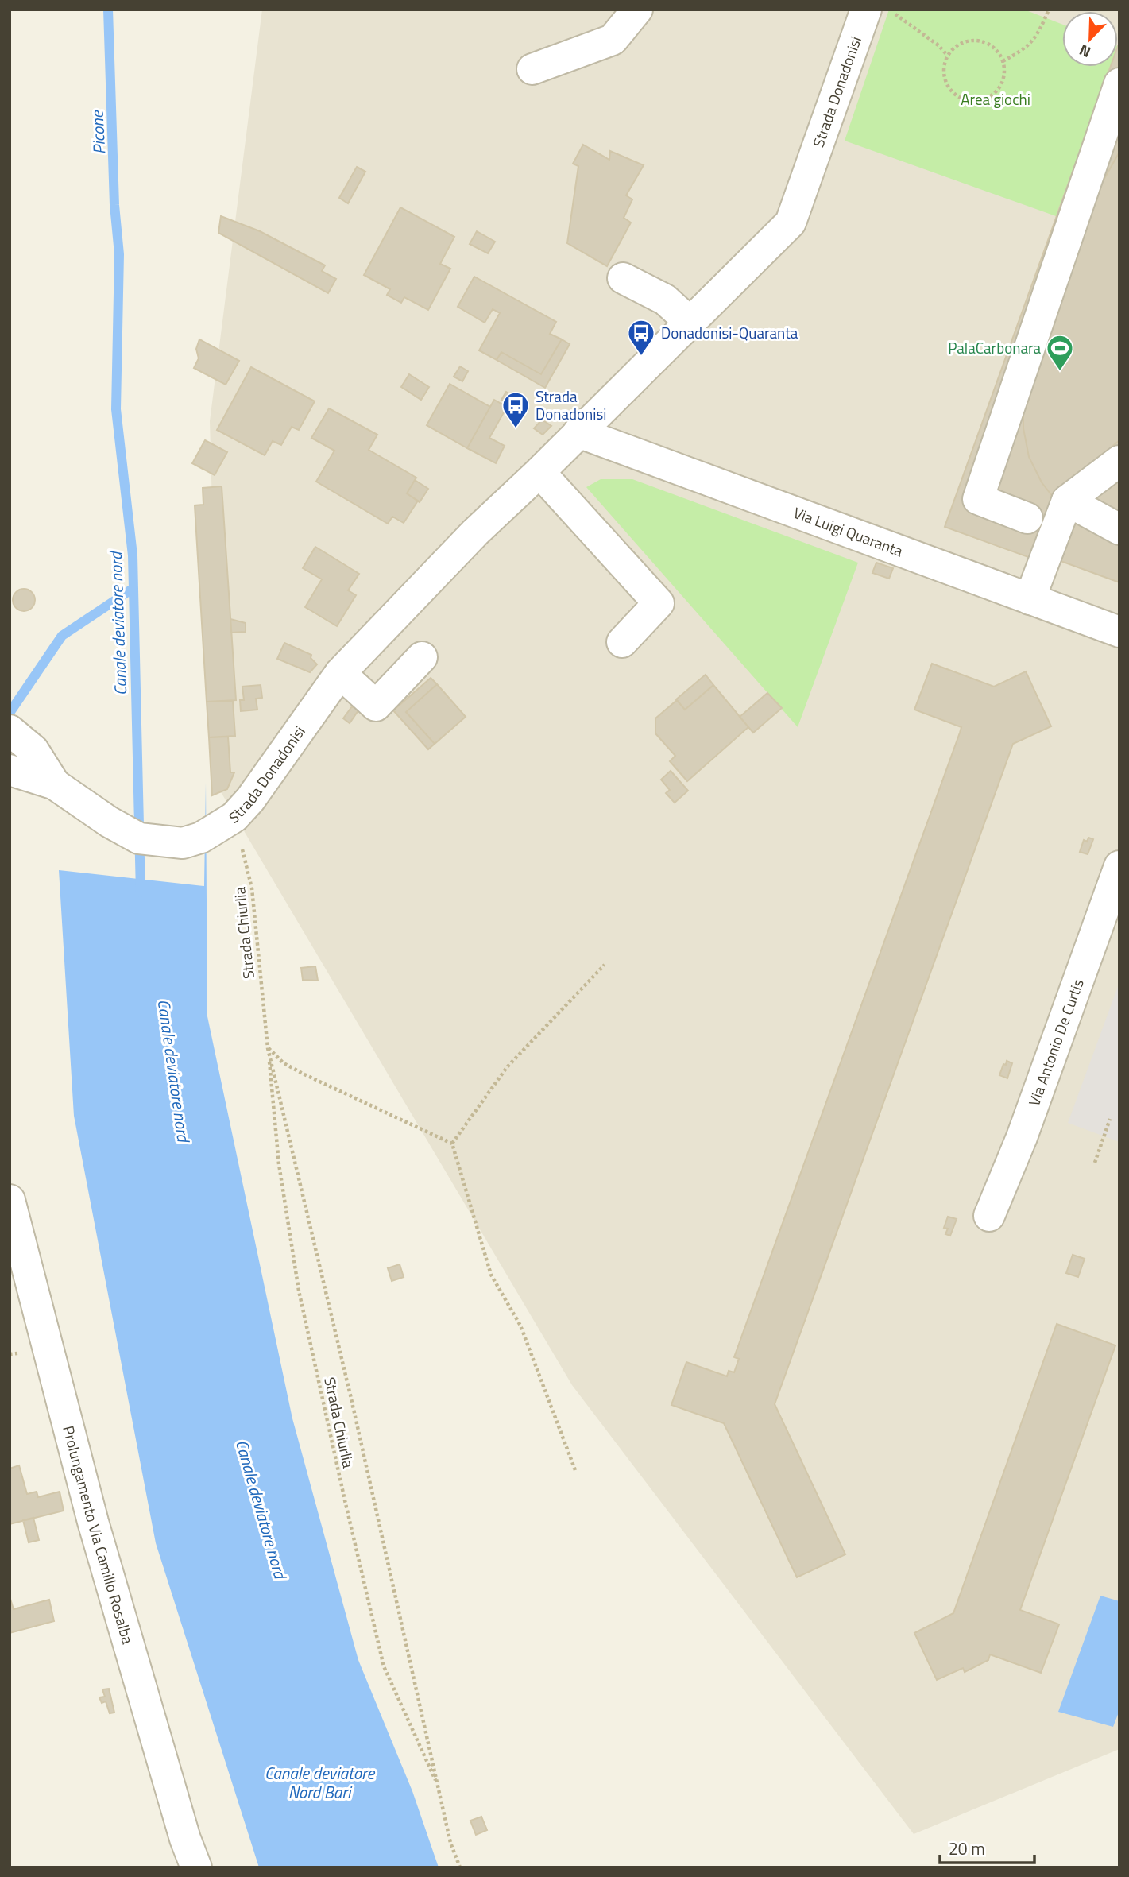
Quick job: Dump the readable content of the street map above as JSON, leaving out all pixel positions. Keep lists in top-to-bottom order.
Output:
{
  "streets": {
    "street": [
      "Strada Donadonisi",
      "Via Luigi Quaranta",
      "Via Antonio De Curtis",
      "Prolungamento Via Camillo Rosalba"
    ],
    "path": ["Strada Chiurlia"]
  },
  "crossings": [
    ["Strada Donadonisi", "Via Luigi Quaranta"],
    ["Strada Donadonisi", "Strada Chiurlia"]
  ],
  "water": ["Picone", "Canale deviatore nord", "Canale deviatore Nord Bari"],
  "parks": ["Area giochi"],
  "places": {
    "bus stop": ["Donadonisi-Quaranta", "Strada Donadonisi"],
    "sports": ["PalaCarbonara"]
  },
  "scale_bar": "20 m",
  "north": "bottom left"
}
